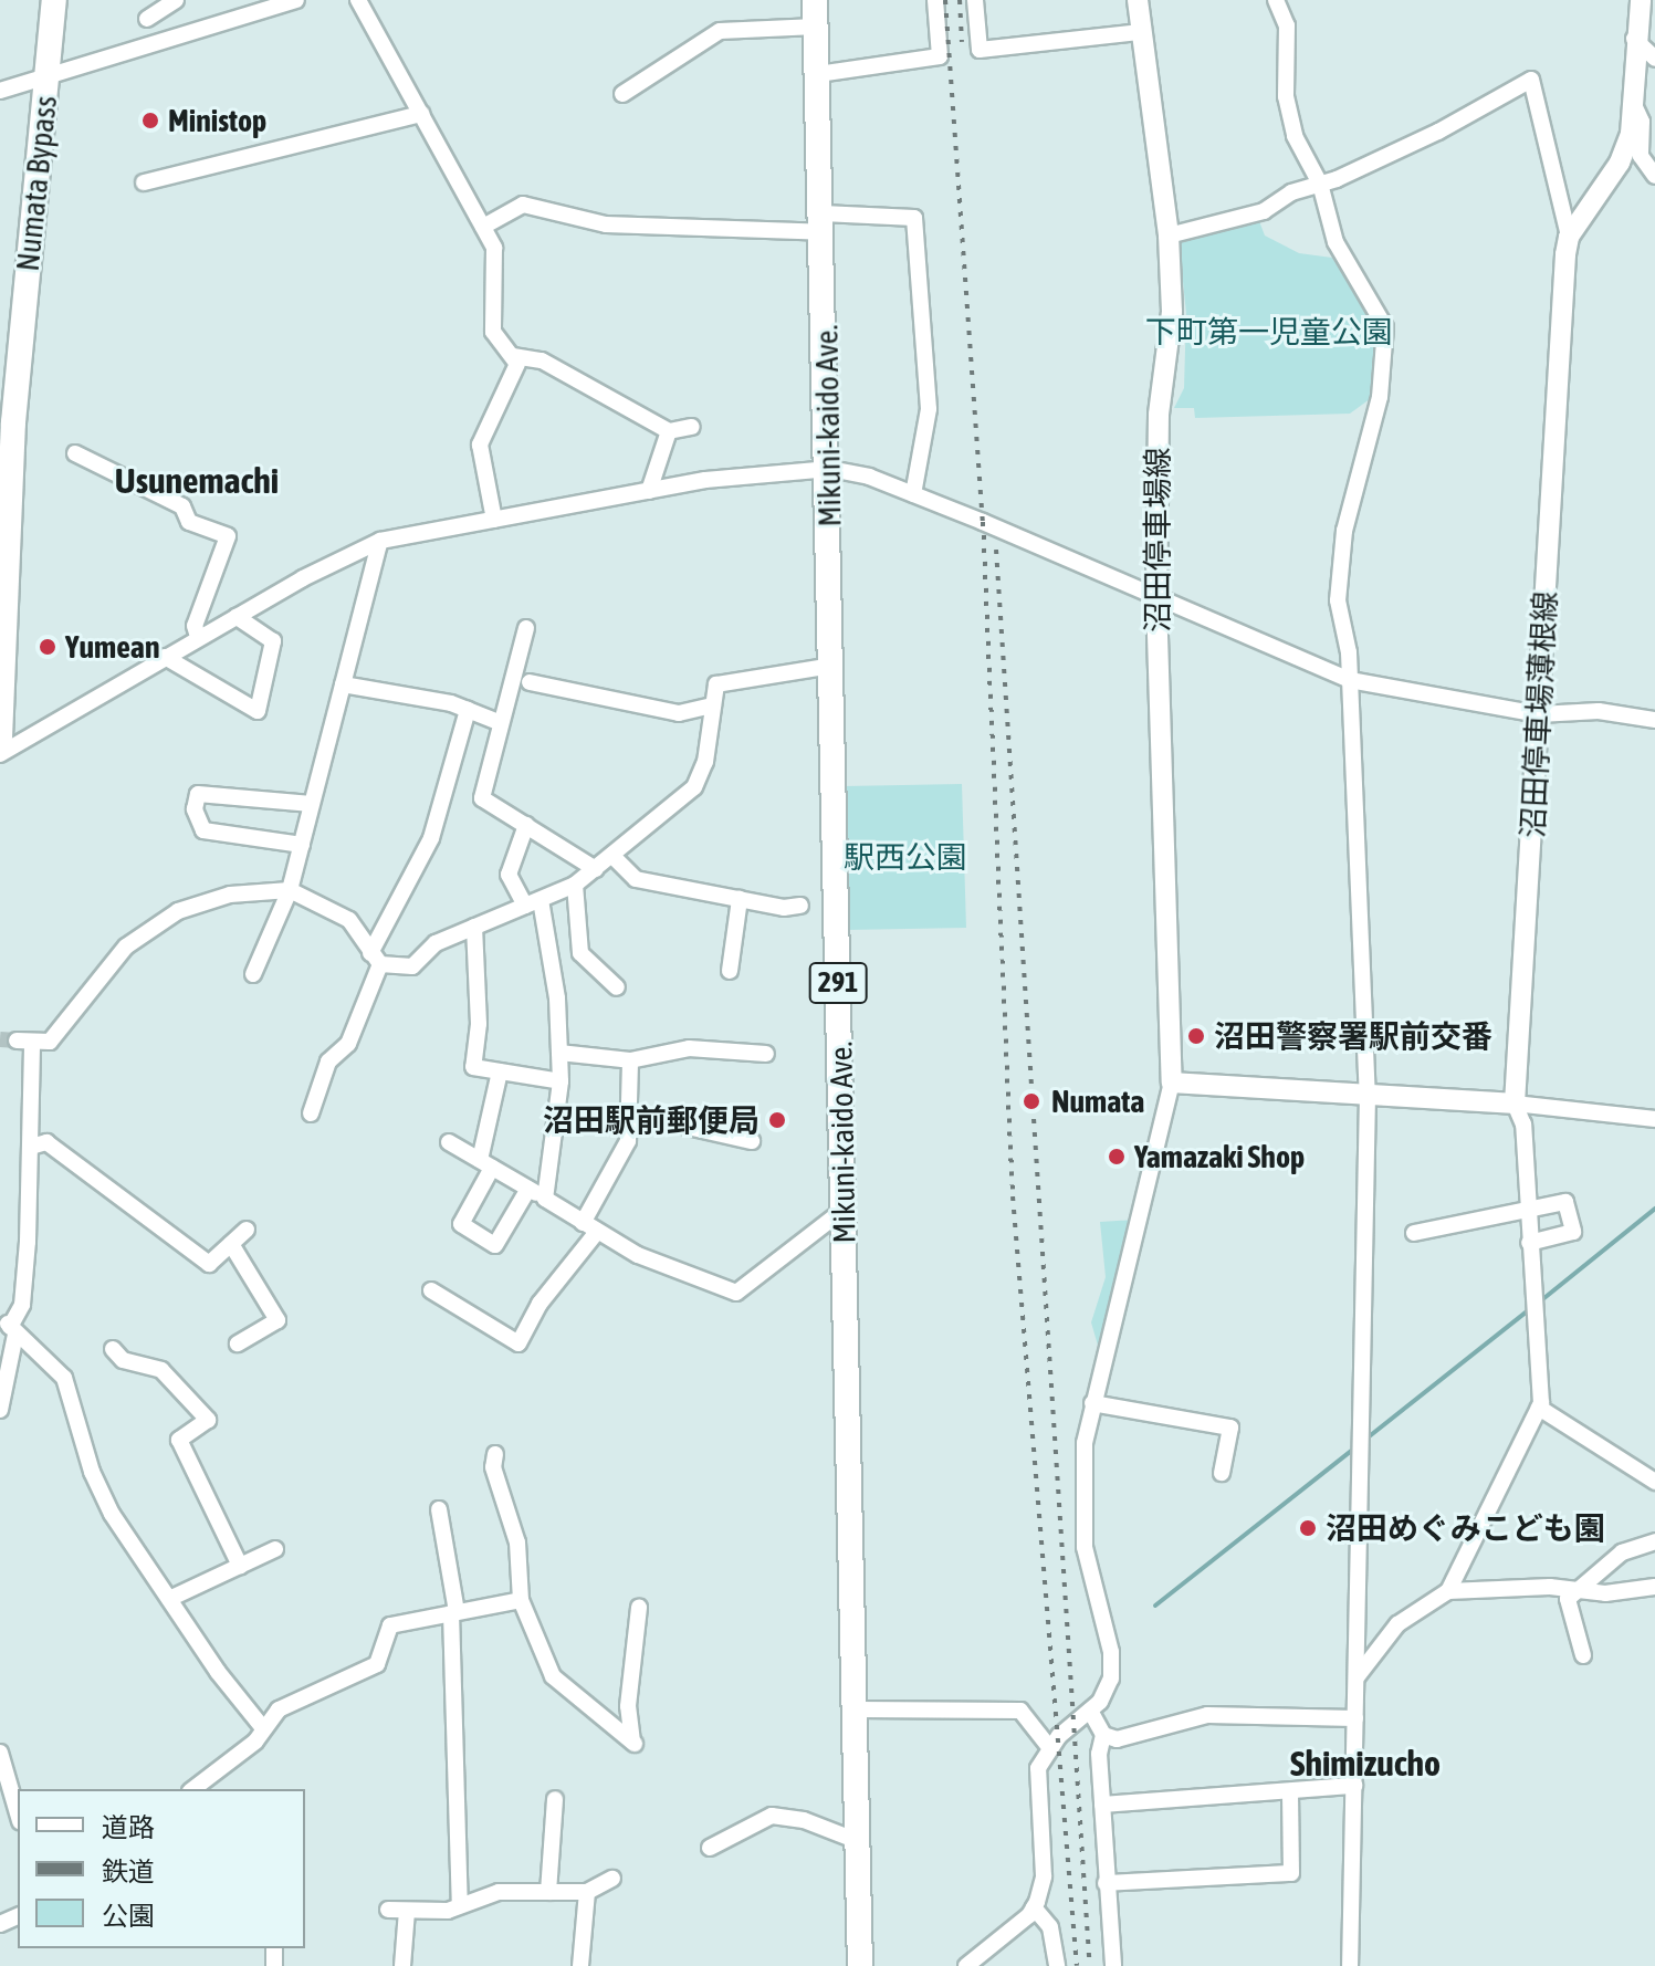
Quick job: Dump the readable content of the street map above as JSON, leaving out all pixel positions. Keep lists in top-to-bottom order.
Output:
{
  "streets": {
    "highway": ["Numata Bypass", "Mikuni-kaido Ave.", "291"],
    "main road": ["沼田停車場線", "沼田停車場薄根線"]
  },
  "districts": ["Usunemachi", "Shimizucho"],
  "parks": ["下町第一児童公園", "駅西公園"],
  "places": [
    "Ministop",
    "Yumean",
    "沼田警察署駅前交番",
    "Numata",
    "沼田駅前郵便局",
    "Yamazaki Shop",
    "沼田めぐみこども園"
  ],
  "legend": ["道路", "鉄道", "公園"]
}
